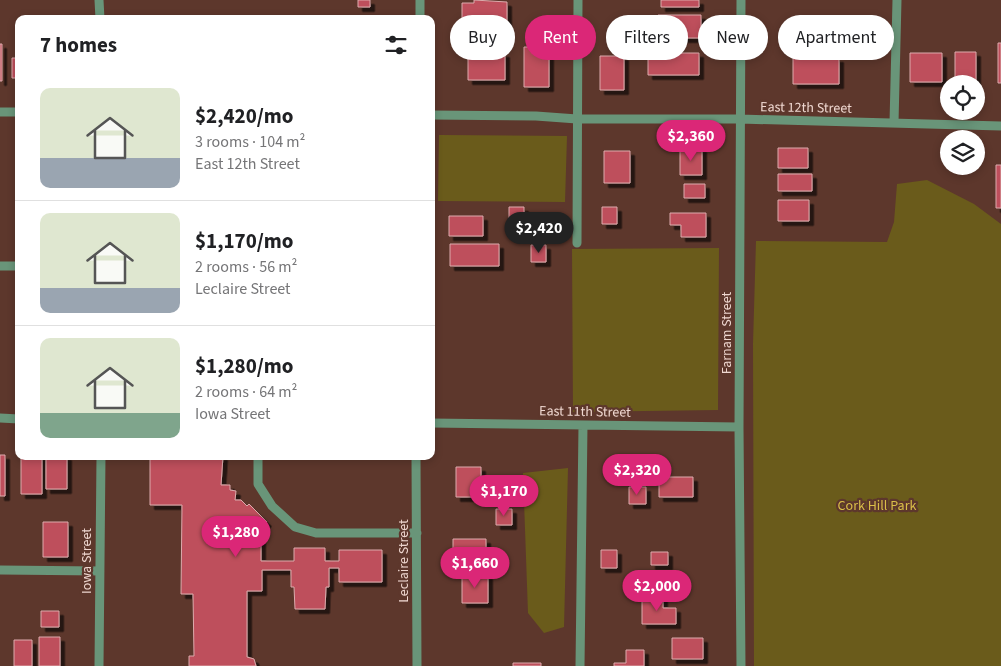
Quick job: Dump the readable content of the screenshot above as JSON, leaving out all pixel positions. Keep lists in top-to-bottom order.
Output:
{
  "streets": {
    "street": [
      "East 12th Street",
      "Farnam Street",
      "East 11th Street",
      "Iowa Street",
      "Leclaire Street"
    ]
  },
  "crossings": [
    ["East 12th Street", "Farnam Street"],
    ["Farnam Street", "East 11th Street"]
  ],
  "parks": ["Cork Hill Park"],
  "page": {
    "chip": [
      "Buy",
      "Rent",
      "Filters",
      "New",
      "Apartment"
    ],
    "heading": "7 homes",
    "list": [
      {
        "name": "$2,420/mo",
        "note": "3 rooms · 104 m² · East 12th Street"
      },
      {
        "name": "$1,170/mo",
        "note": "2 rooms · 56 m² · Leclaire Street"
      },
      {
        "name": "$1,280/mo",
        "note": "2 rooms · 64 m² · Iowa Street"
      }
    ],
    "price": [
      "$2,360",
      "$2,420",
      "$2,320",
      "$1,170",
      "$1,280",
      "$1,660",
      "$2,000"
    ]
  }
}
